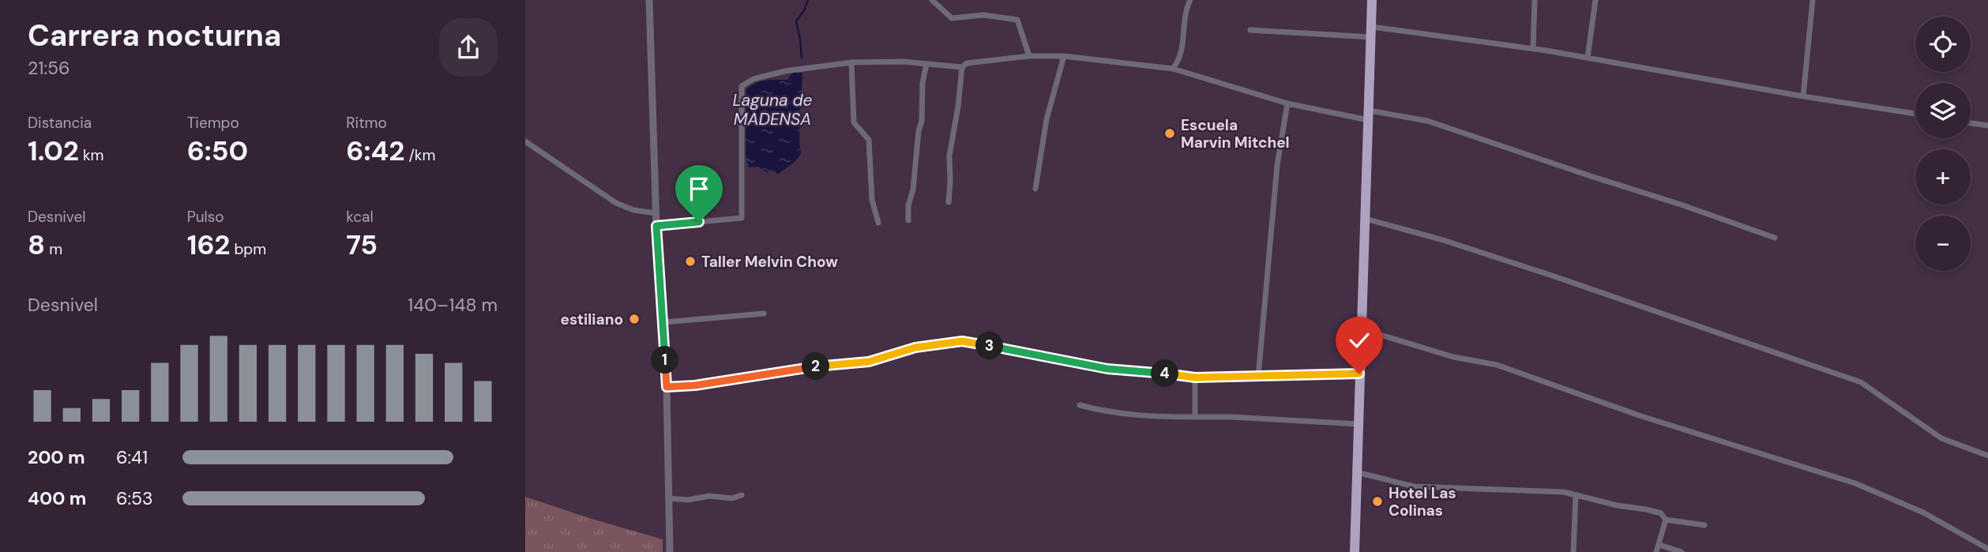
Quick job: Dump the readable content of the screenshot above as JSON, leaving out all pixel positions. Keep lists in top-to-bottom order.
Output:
{
  "water": ["Laguna de MADENSA"],
  "places": [
    "Escuela Marvin Mitchel",
    "Taller Melvin Chow",
    "estiliano",
    "Hotel Las Colinas"
  ],
  "page": {
    "heading": ["Carrera nocturna", "21:56"],
    "map_buttons": ["+", "−"],
    "stats": [
      ["Distancia", "1.02 km"],
      ["Tiempo", "6:50"],
      ["Ritmo", "6:42 /km"],
      ["Desnivel", "8 m"],
      ["Pulso", "162 bpm"],
      ["kcal", "75"]
    ],
    "chart": ["Desnivel", "140–148 m"],
    "pins": [
      "3",
      "1",
      "2",
      "4"
    ],
    "list": [
      {
        "name": "200 m",
        "note": "6:41"
      },
      {
        "name": "400 m",
        "note": "6:53"
      }
    ]
  }
}
